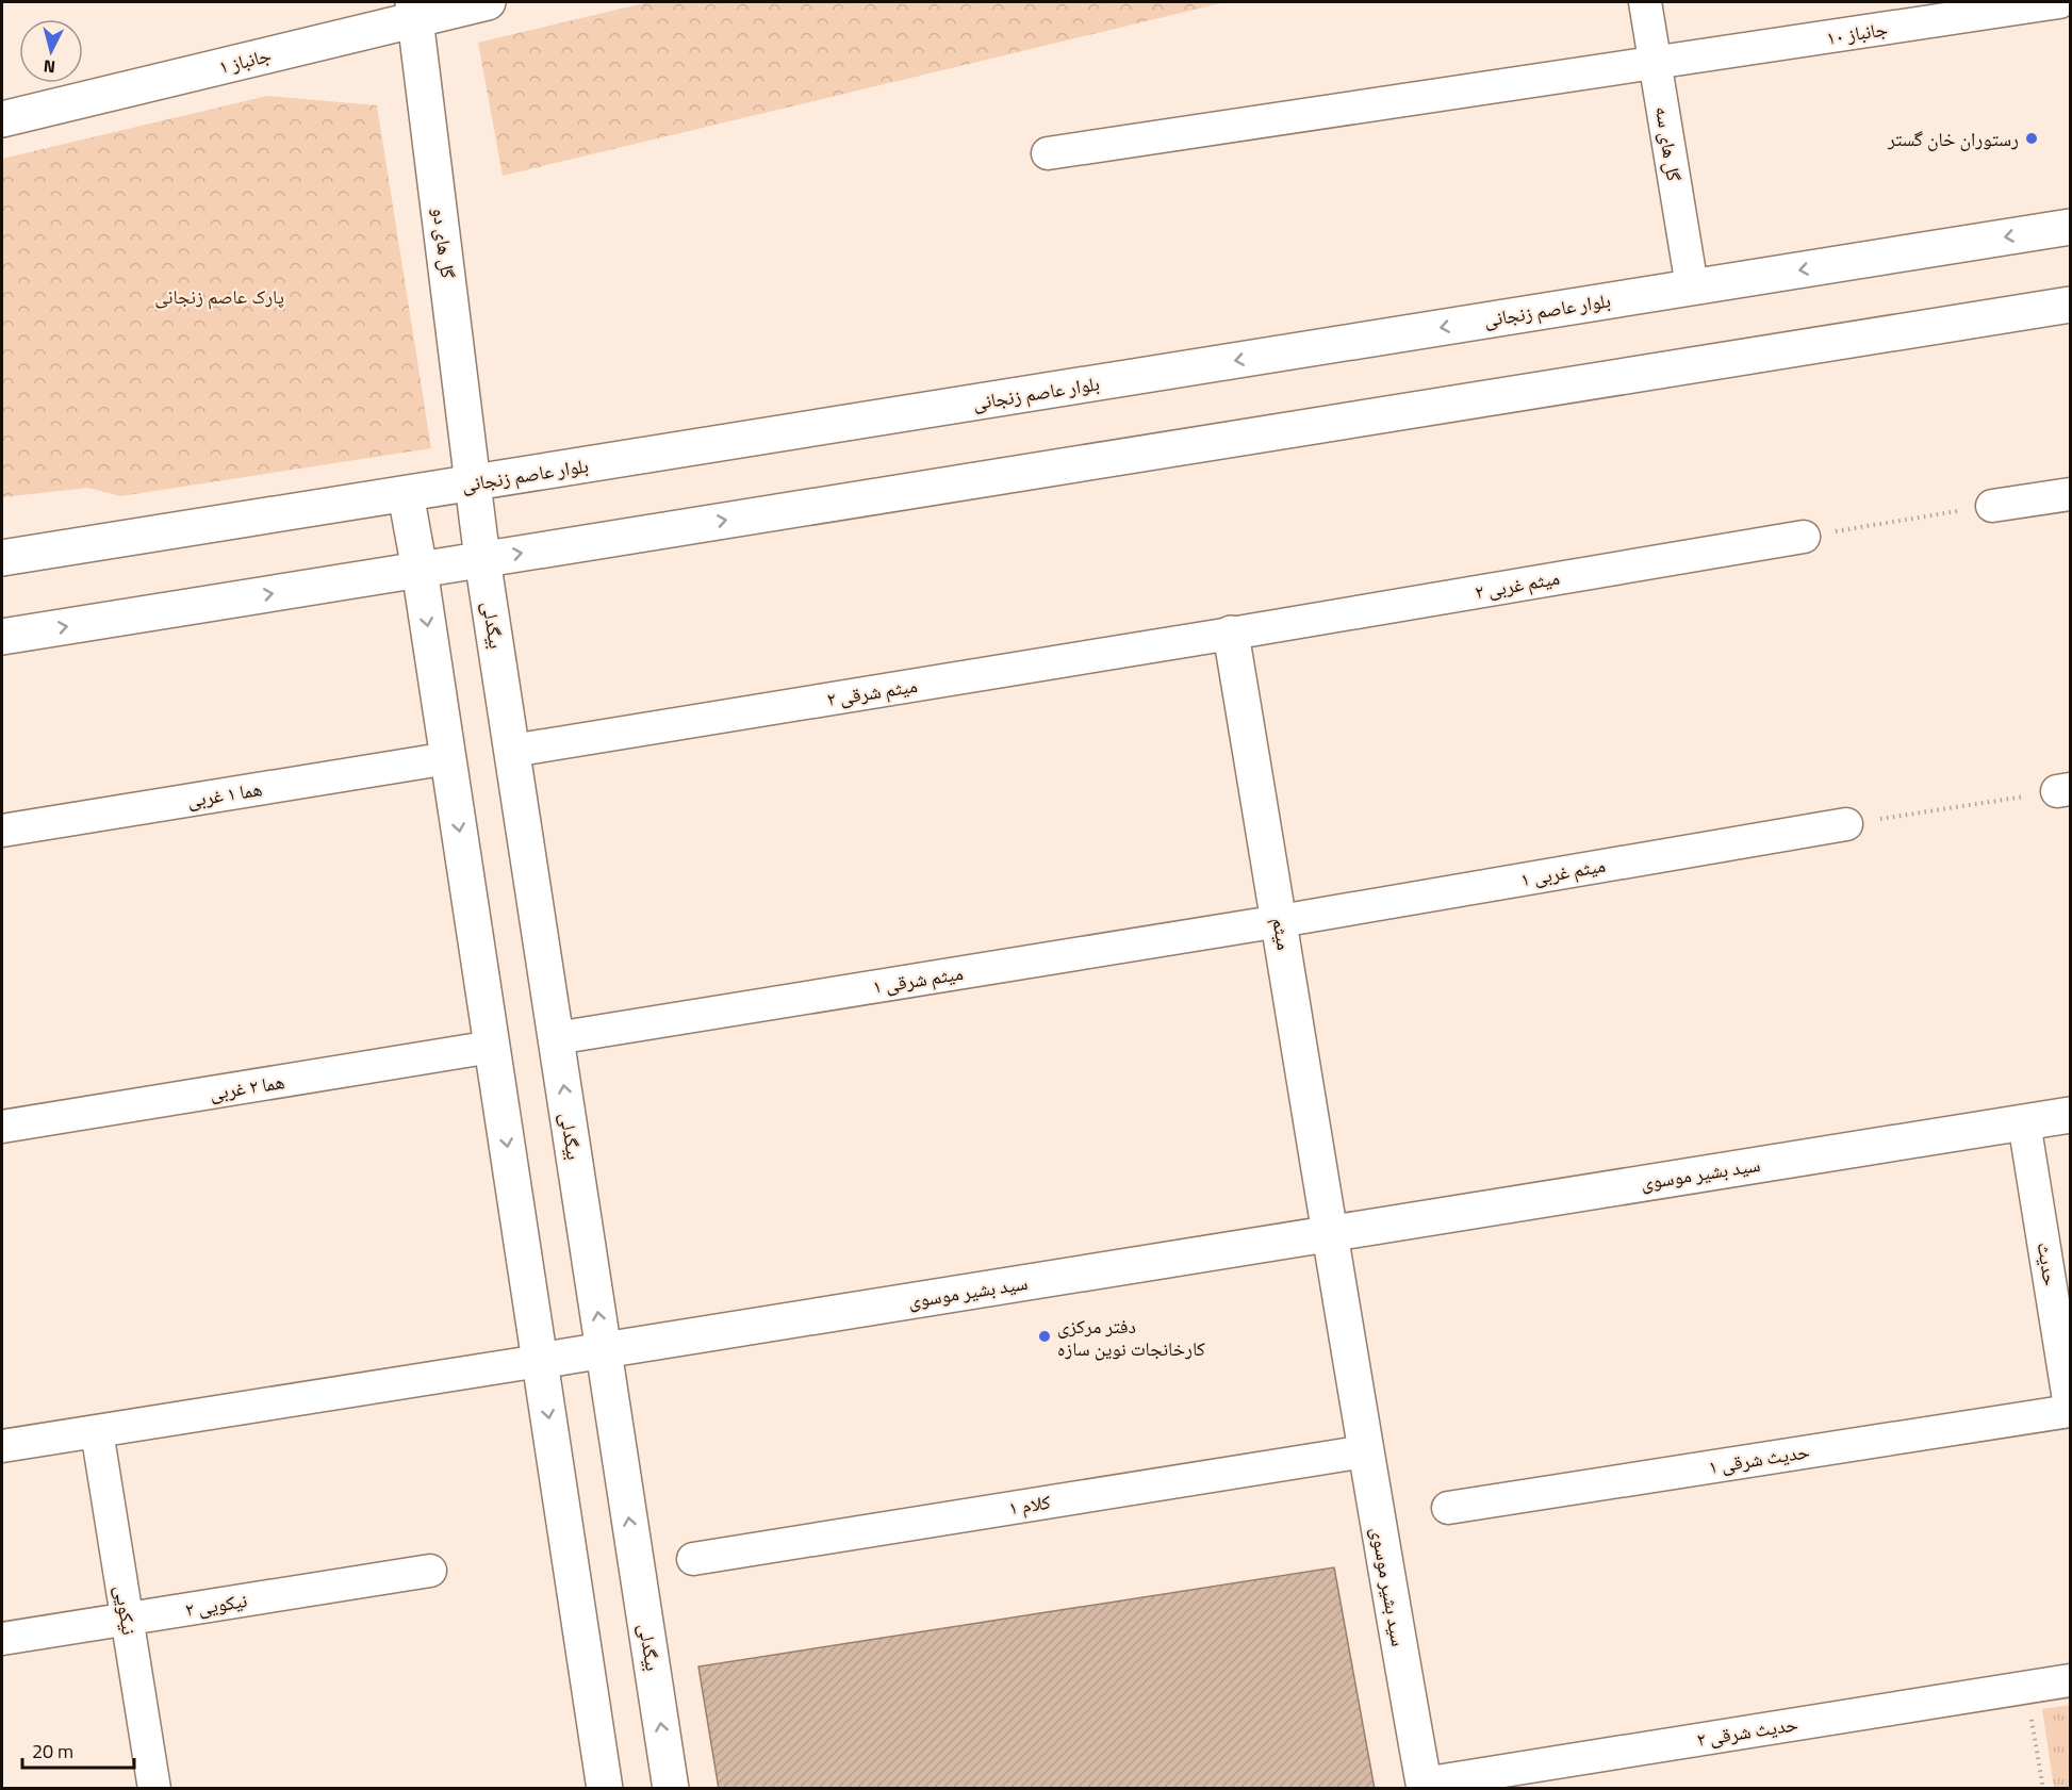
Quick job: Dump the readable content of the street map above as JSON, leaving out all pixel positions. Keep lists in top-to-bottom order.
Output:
{
  "streets": {
    "main road": [
      "جانباز ۱",
      "گل های دو",
      "بلوار عاصم زنجانی",
      "بیگدلی",
      "میثم",
      "سید بشیر موسوی"
    ],
    "street": [
      "جانباز ۱۰",
      "گل های سه",
      "میثم غربی ۲",
      "میثم شرقی ۲",
      "هما ۱ غربی",
      "میثم غربی ۱",
      "میثم شرقی ۱",
      "هما ۲ غربی",
      "حدیث",
      "حدیث شرقی ۱",
      "کلام ۱",
      "نیکویی ۲",
      "نیکویی",
      "حدیث شرقی ۲"
    ]
  },
  "crossings": [
    ["جانباز ۱۰", "گل های سه"],
    ["جانباز ۱", "گل های دو"],
    ["گل های سه", "بلوار عاصم زنجانی"],
    ["گل های دو", "بلوار عاصم زنجانی"],
    ["گل های دو", "بیگدلی"],
    ["بلوار عاصم زنجانی", "بیگدلی"],
    ["میثم غربی ۲", "میثم شرقی ۲"],
    ["میثم غربی ۲", "میثم"],
    ["بیگدلی", "میثم شرقی ۲"],
    ["بیگدلی", "میثم شرقی ۱"],
    ["بیگدلی", "سید بشیر موسوی"],
    ["میثم شرقی ۲", "میثم"],
    ["میثم غربی ۱", "میثم"],
    ["میثم غربی ۱", "میثم شرقی ۱"],
    ["میثم", "میثم شرقی ۱"],
    ["میثم", "سید بشیر موسوی"],
    ["سید بشیر موسوی", "حدیث"],
    ["سید بشیر موسوی", "کلام ۱"],
    ["سید بشیر موسوی", "حدیث شرقی ۲"],
    ["حدیث", "حدیث شرقی ۱"],
    ["نیکویی ۲", "نیکویی"]
  ],
  "parks": ["پارک عاصم زنجانی"],
  "places": ["رستوران خان گستر", "دفتر مرکزی کارخانجات نوین سازه"],
  "scale_bar": "20 m",
  "north": "bottom"
}
